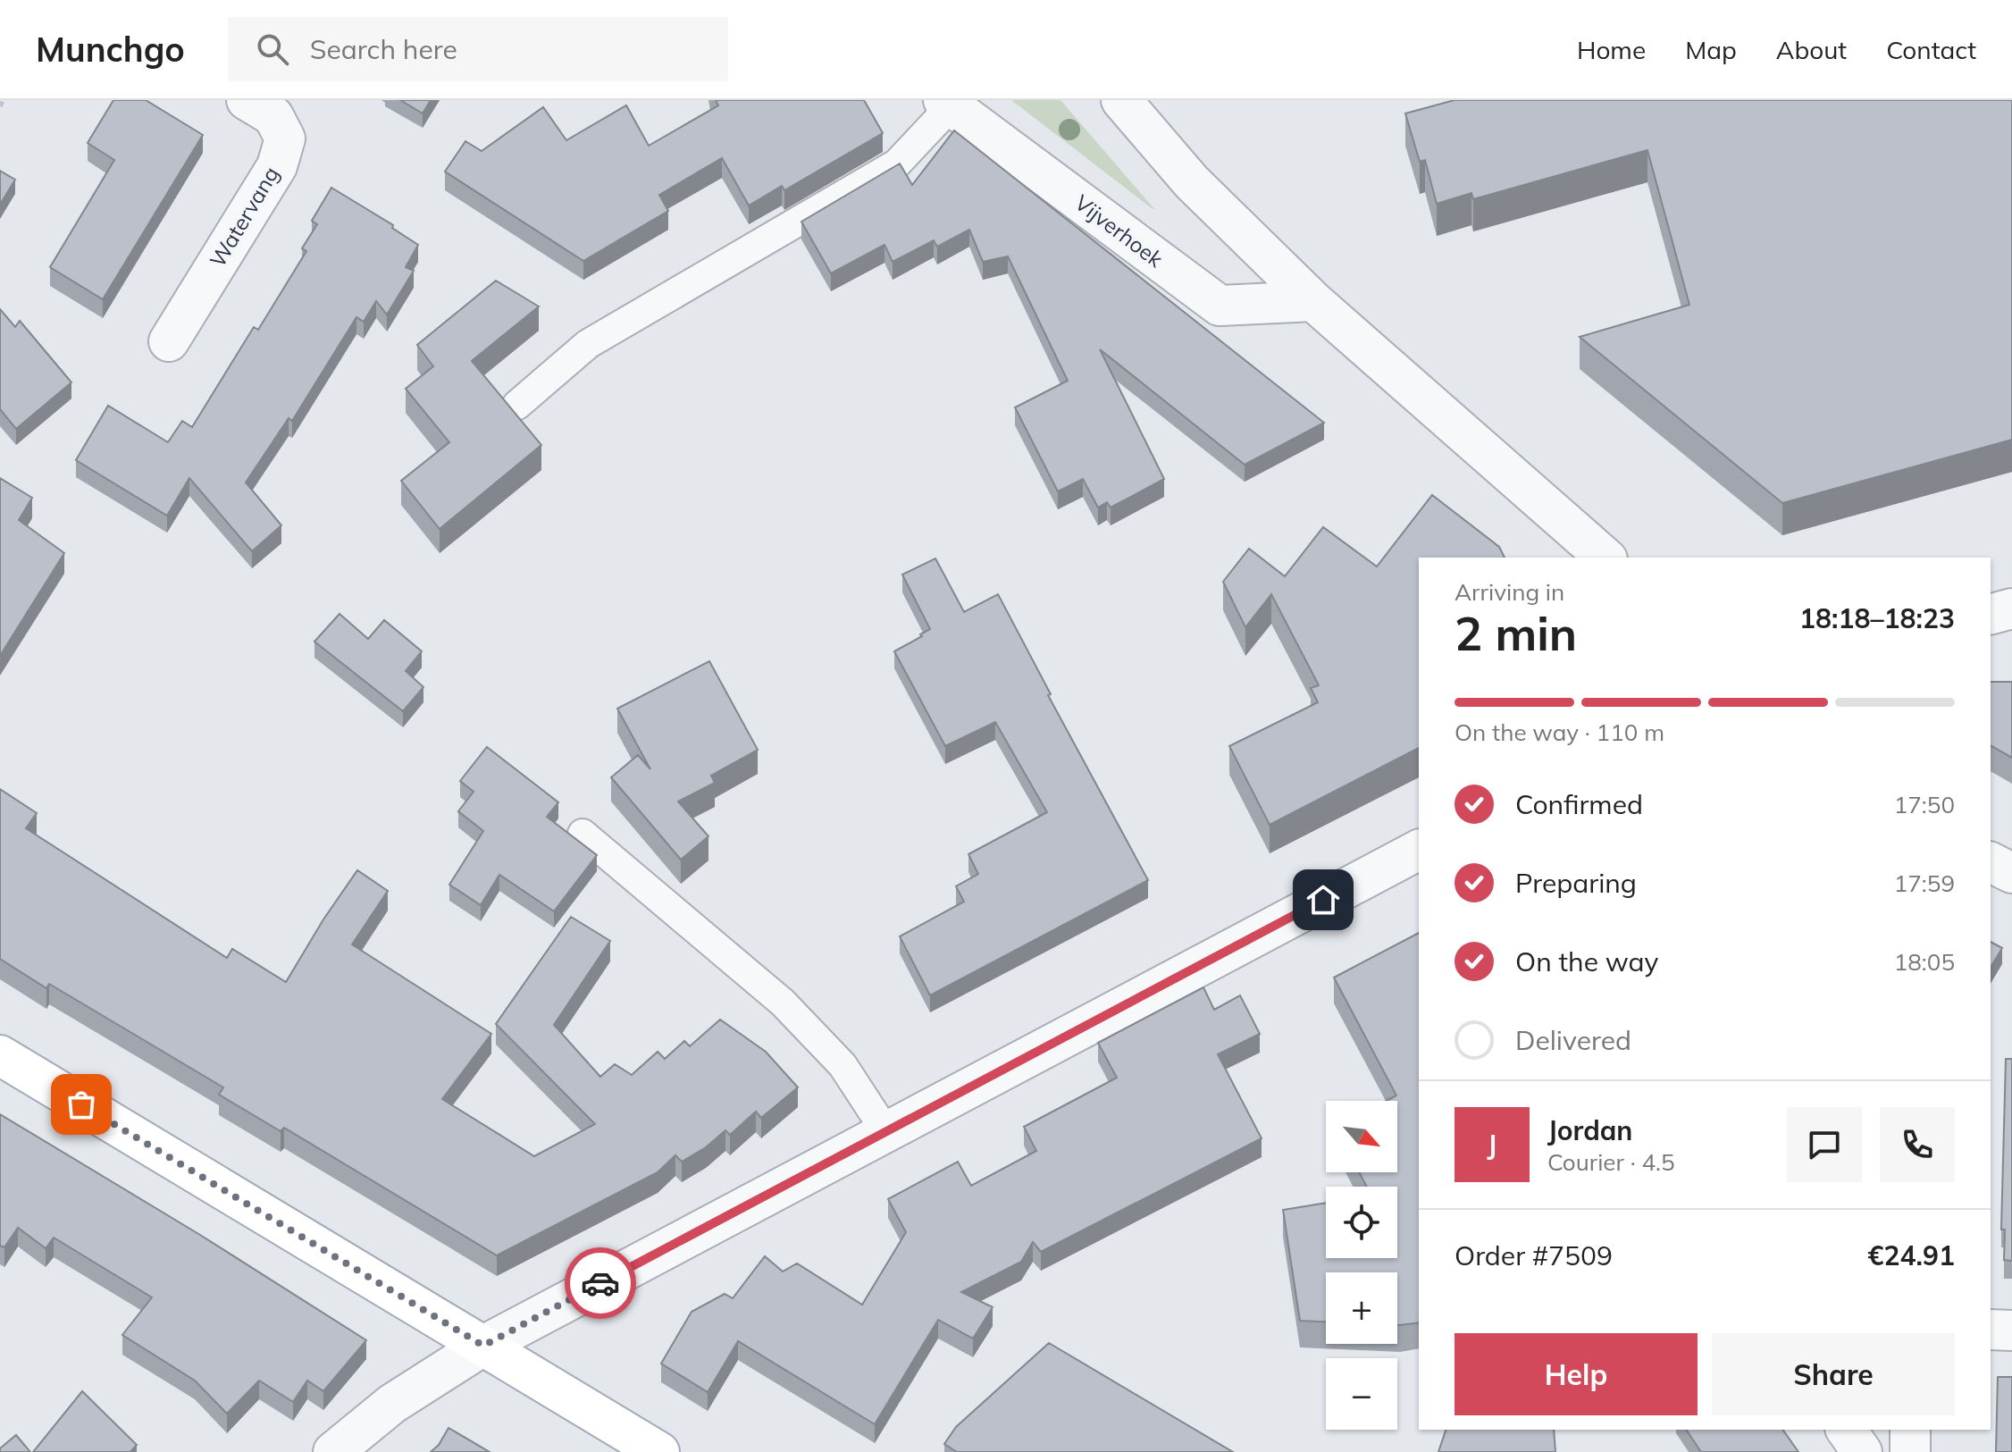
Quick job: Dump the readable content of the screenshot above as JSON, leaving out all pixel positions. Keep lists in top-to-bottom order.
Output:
{
  "streets": {
    "street": ["Watervang", "Vijverhoek"]
  },
  "north": "bottom right",
  "page": {
    "header": "Munchgo",
    "search": "Search here",
    "nav": [
      "Home",
      "Map",
      "About",
      "Contact"
    ],
    "heading": ["2 min", "Arriving in", "18:18–18:23"],
    "panel": [
      "Jordan",
      "Courier · 4.5",
      "Order #7509",
      "€24.91"
    ],
    "bar": "On the way · 110 m",
    "list": [
      ["Confirmed", "17:50"],
      ["Preparing", "17:59"],
      ["On the way", "18:05"],
      "Delivered"
    ],
    "map_buttons": ["+", "−"],
    "round": "J",
    "buttons": ["Help", "Share"]
  }
}
